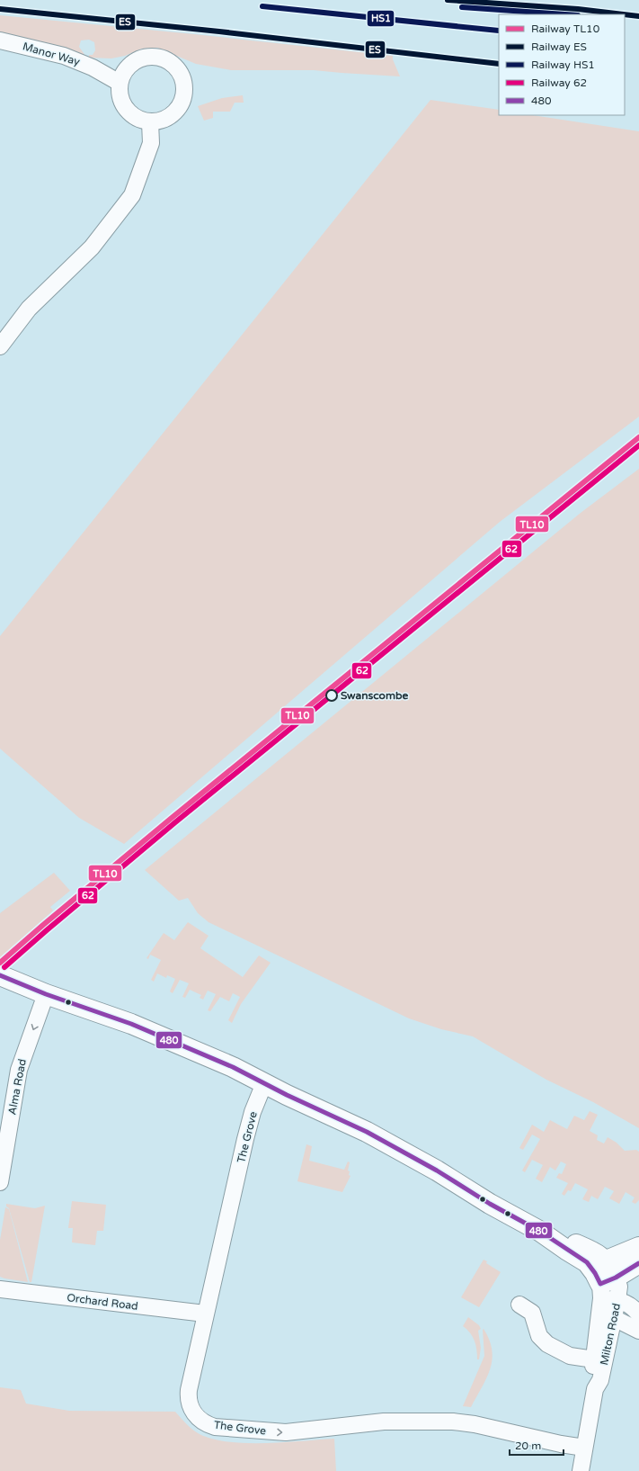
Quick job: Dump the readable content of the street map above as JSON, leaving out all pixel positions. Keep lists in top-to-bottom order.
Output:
{
  "streets": {
    "street": [
      "Manor Way",
      "Alma Road",
      "The Grove",
      "Orchard Road",
      "Milton Road"
    ]
  },
  "crossings": [
    ["The Grove", "Orchard Road"],
    ["The Grove", "Milton Road"]
  ],
  "one_way": ["Alma Road", "The Grove"],
  "places": ["Swanscombe"],
  "lines": [
    "rail line ES",
    "rail line HS1",
    "rail line TL10",
    "rail line 62",
    "transit line 480"
  ],
  "legend": [
    "Railway TL10",
    "Railway ES",
    "Railway HS1",
    "Railway 62",
    "480"
  ],
  "scale_bar": "20 m"
}
